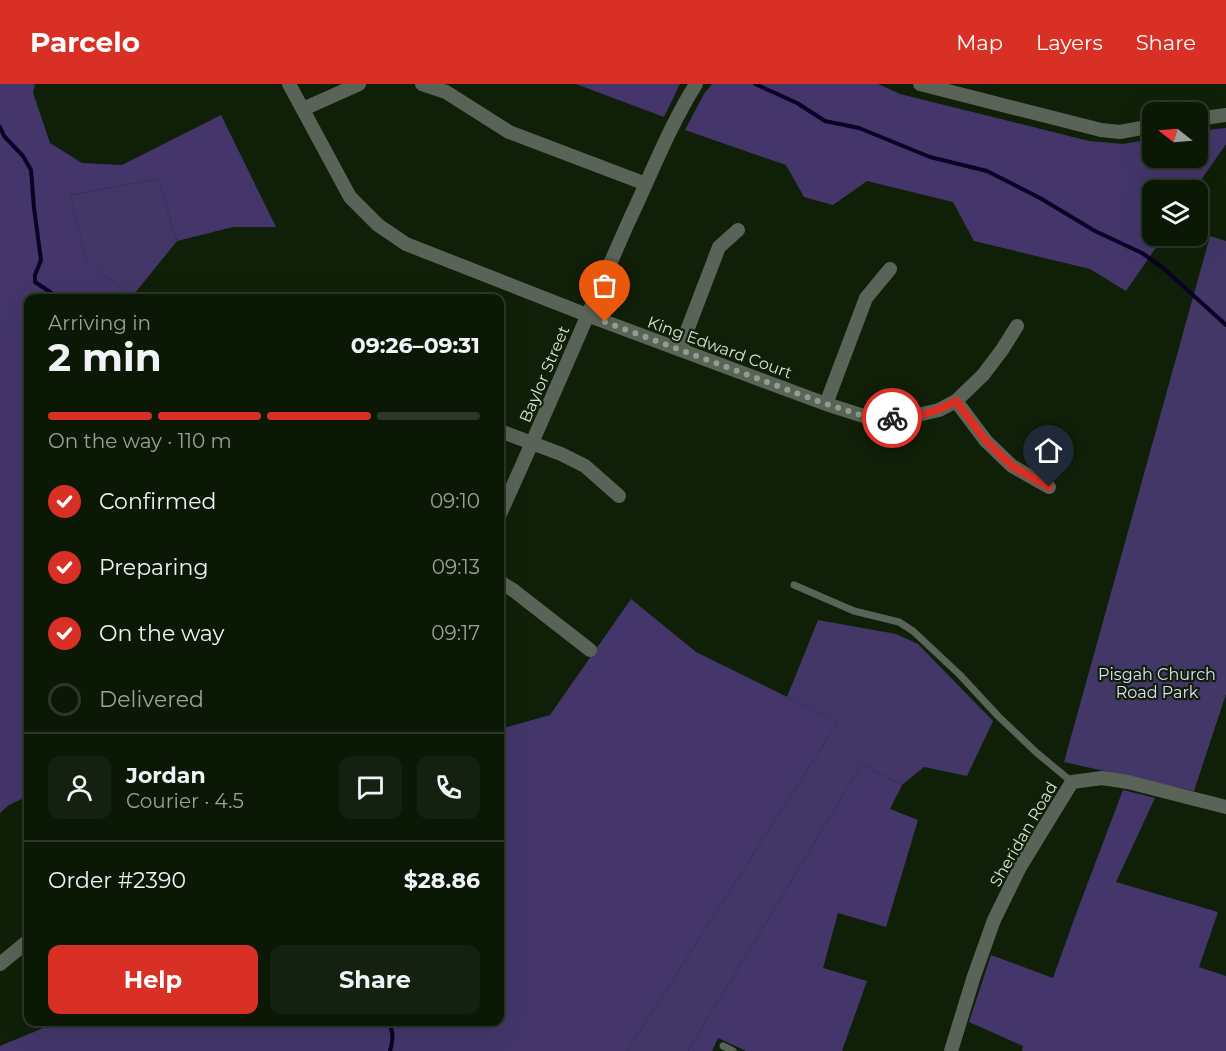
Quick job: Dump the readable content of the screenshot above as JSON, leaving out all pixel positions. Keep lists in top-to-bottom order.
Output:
{
  "streets": {
    "street": ["King Edward Court", "Baylor Street", "Sheridan Road"]
  },
  "crossings": [
    ["King Edward Court", "Baylor Street"]
  ],
  "parks": ["Pisgah Church Road Park"],
  "north": "left",
  "page": {
    "header": "Parcelo",
    "nav": ["Map", "Layers", "Share"],
    "heading": ["2 min", "Arriving in", "09:26–09:31"],
    "panel": [
      "Jordan",
      "Courier · 4.5",
      "Order #2390",
      "$28.86"
    ],
    "bar": "On the way · 110 m",
    "list": [
      ["Confirmed", "09:10"],
      ["Preparing", "09:13"],
      ["On the way", "09:17"],
      "Delivered"
    ],
    "buttons": ["Help", "Share"]
  }
}
